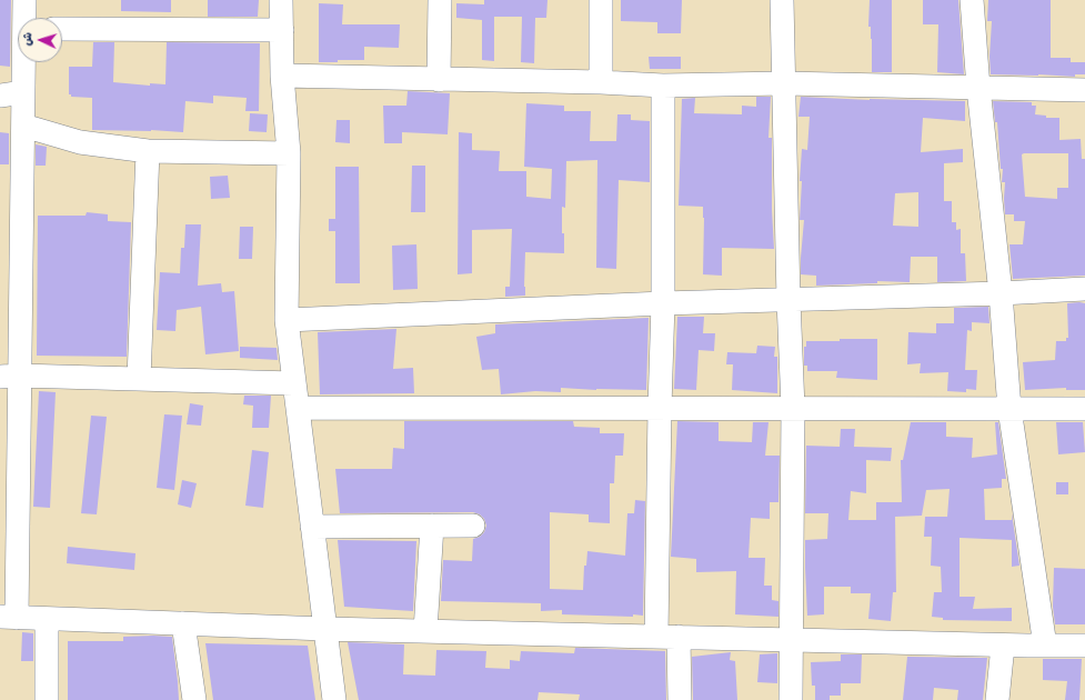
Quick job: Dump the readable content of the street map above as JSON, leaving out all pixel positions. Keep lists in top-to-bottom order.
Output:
{
  "north": "left"
}
